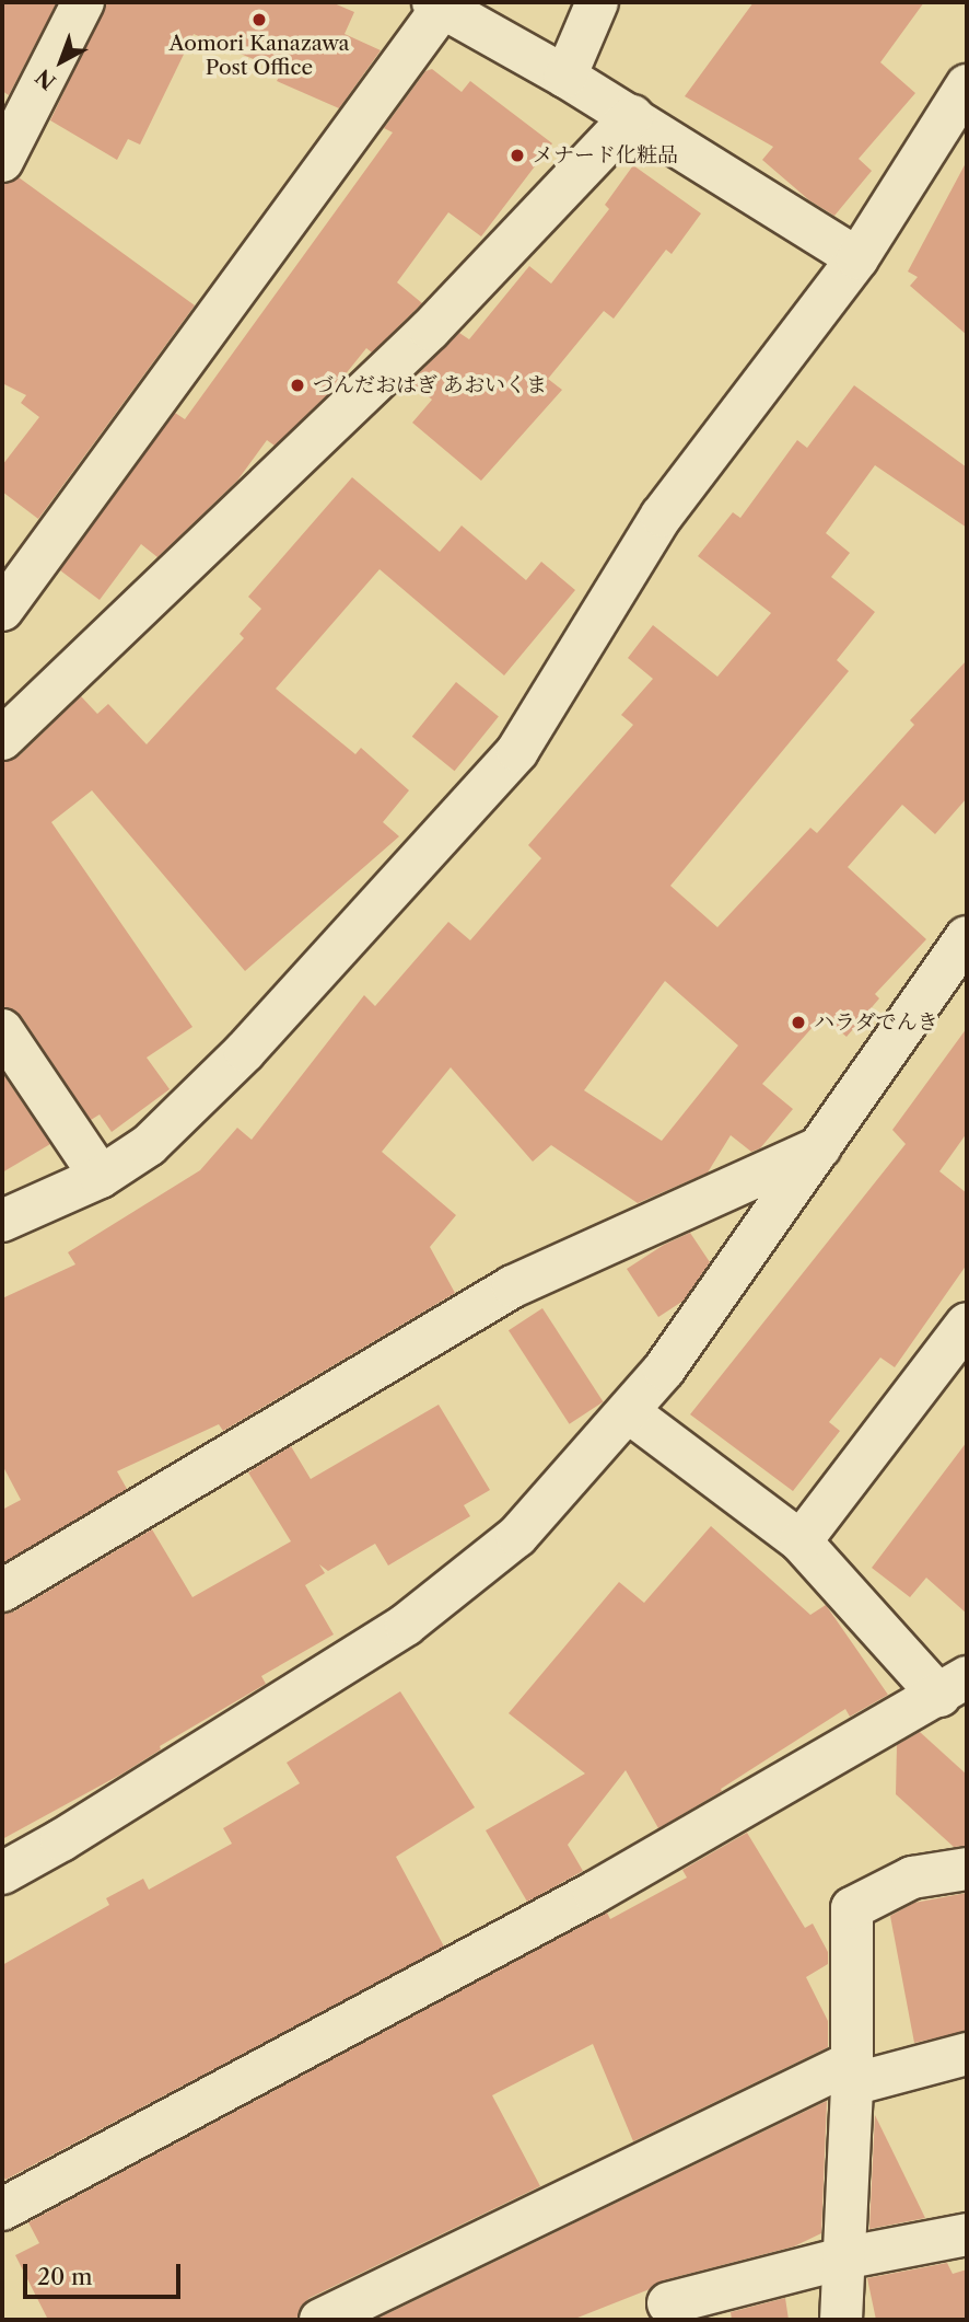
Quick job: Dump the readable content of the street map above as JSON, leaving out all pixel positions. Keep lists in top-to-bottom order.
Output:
{
  "places": [
    "Aomori Kanazawa Post Office",
    "メナード化粧品",
    "づんだおはぎ あおいくま",
    "ハラダでんき"
  ],
  "scale_bar": "20 m",
  "north": "bottom left"
}
